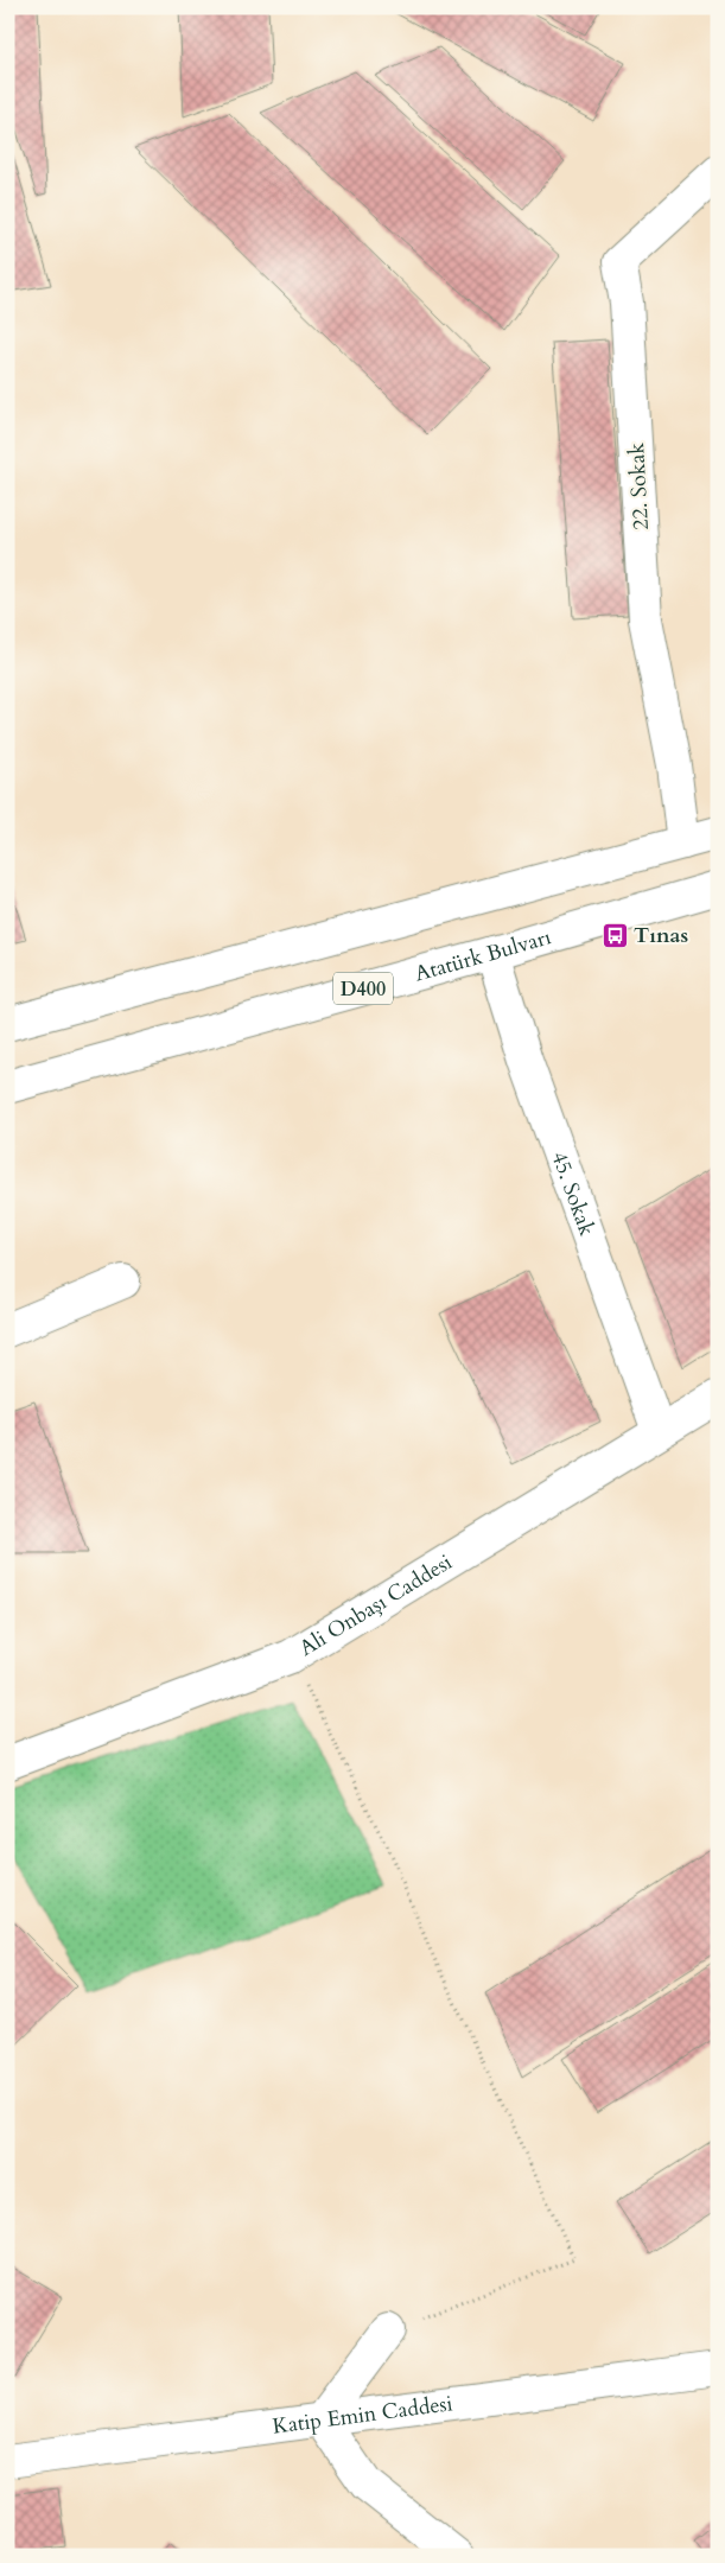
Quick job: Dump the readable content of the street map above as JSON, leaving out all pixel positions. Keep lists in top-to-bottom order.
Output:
{
  "streets": {
    "street": [
      "22. Sokak",
      "Atatürk Bulvarı",
      "D400",
      "45. Sokak",
      "Ali Onbaşı Caddesi",
      "Katip Emin Caddesi"
    ]
  },
  "crossings": [
    ["Atatürk Bulvarı", "45. Sokak"],
    ["45. Sokak", "Ali Onbaşı Caddesi"]
  ],
  "places": {
    "bus stop": ["Tınas"]
  }
}
